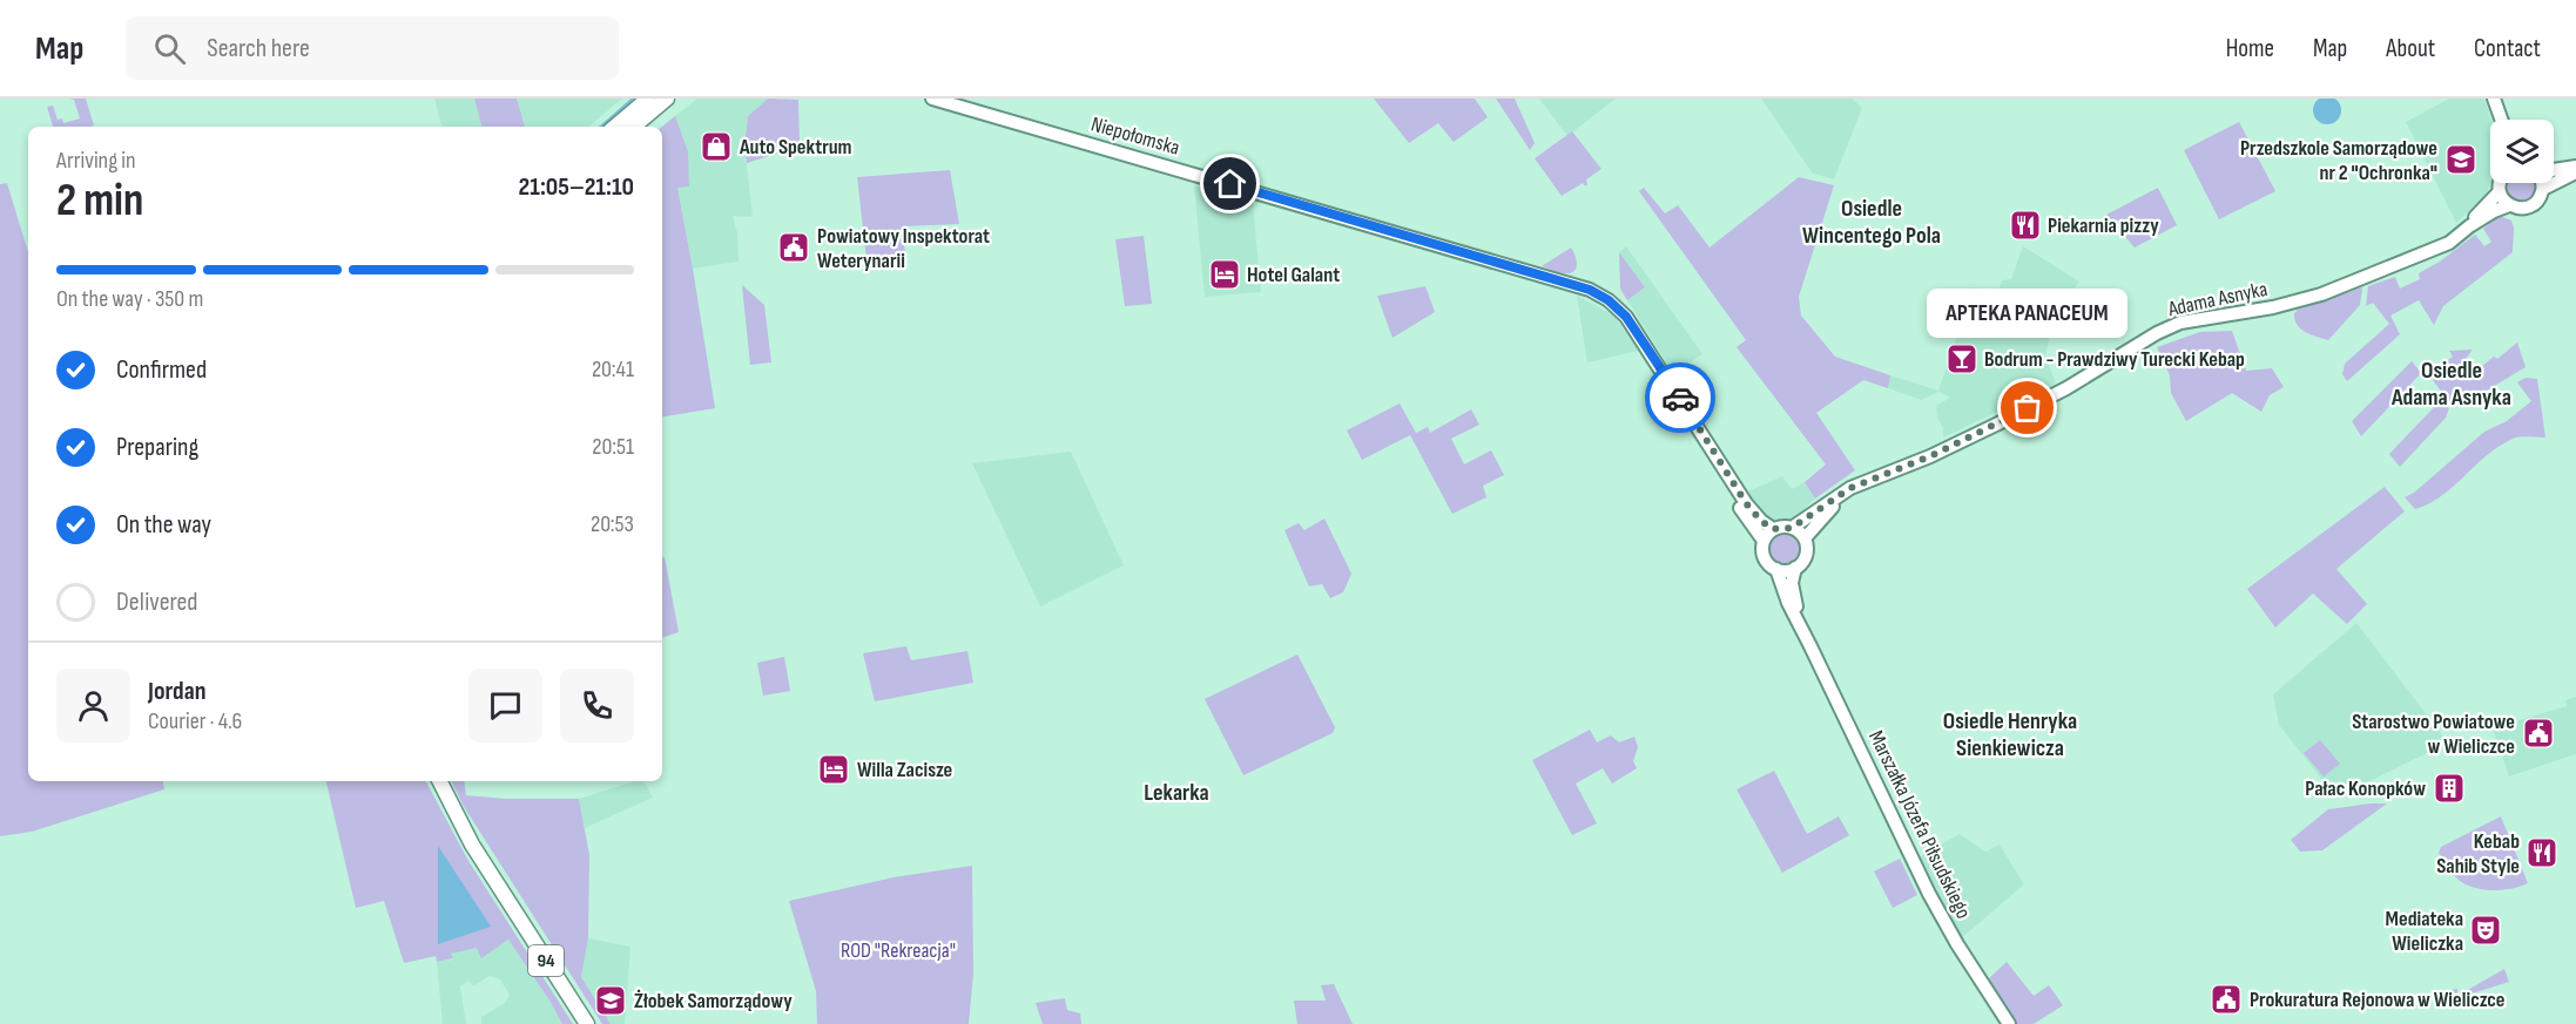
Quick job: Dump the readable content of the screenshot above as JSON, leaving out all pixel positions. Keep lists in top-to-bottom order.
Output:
{
  "streets": {
    "main road": [
      "Niepołomska",
      "Adama Asnyka",
      "Marszałka Józefa Piłsudskiego",
      "94"
    ]
  },
  "crossings": [
    ["Adama Asnyka", "Marszałka Józefa Piłsudskiego"]
  ],
  "districts": [
    "Osiedle Wincentego Pola",
    "Osiedle Adama Asnyka",
    "Osiedle Henryka Sienkiewicza",
    "Lekarka"
  ],
  "parks": ["ROD \"Rekreacja\""],
  "places": {
    "shop": ["Auto Spektrum"],
    "school or university": ["Przedszkole Samorządowe nr 2 \"Ochronka\"", "Żłobek Samorządowy"],
    "restaurant": ["Piekarnia pizzy", "Kebab Sahib Style"],
    "public building": ["Powiatowy Inspektorat Weterynarii", "Starostwo Powiatowe w Wieliczce", "Prokuratura Rejonowa w Wieliczce"],
    "hotel": ["Hotel Galant", "Willa Zacisze"],
    "bar": ["Bodrum - Prawdziwy Turecki Kebap"],
    "other": ["APTEKA PANACEUM"],
    "building": ["Pałac Konopków"],
    "theatre": ["Mediateka Wieliczka"]
  },
  "page": {
    "header": "Map",
    "search": "Search here",
    "nav": [
      "Home",
      "Map",
      "About",
      "Contact"
    ],
    "heading": ["2 min", "Arriving in", "21:05–21:10"],
    "panel": ["Jordan", "Courier · 4.6"],
    "bar": "On the way · 350 m",
    "bubble": "APTEKA PANACEUM",
    "list": [
      ["Confirmed", "20:41"],
      ["Preparing", "20:51"],
      ["On the way", "20:53"],
      "Delivered"
    ]
  }
}
